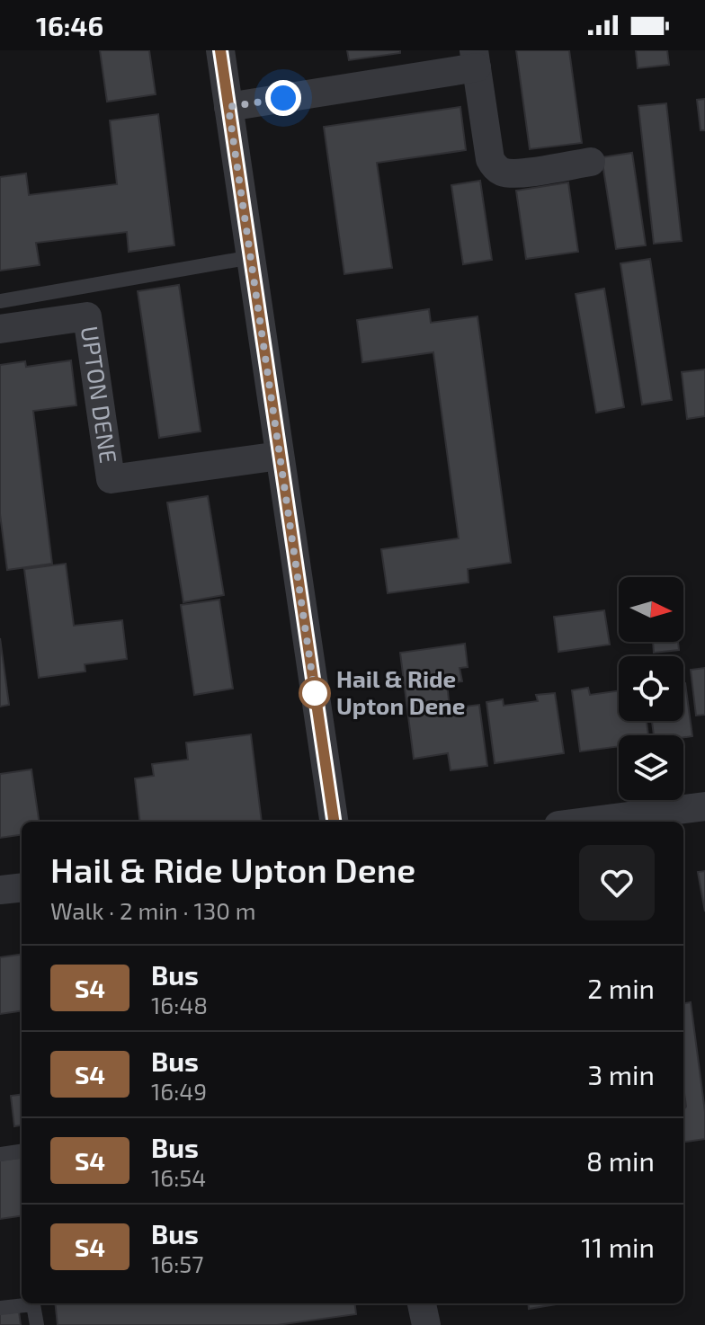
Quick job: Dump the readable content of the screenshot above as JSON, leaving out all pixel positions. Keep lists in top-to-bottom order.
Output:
{
  "streets": {
    "street": ["UPTON DENE"]
  },
  "places": ["Hail & Ride Upton Dene"],
  "lines": ["bus line S4"],
  "north": "right",
  "page": {
    "status": "16:46",
    "heading": ["Hail & Ride Upton Dene", "Walk · 2 min · 130 m"],
    "list": [
      {
        "mark": "S4",
        "name": "Bus",
        "note": "16:48",
        "value": "2 min"
      },
      {
        "mark": "S4",
        "name": "Bus",
        "note": "16:49",
        "value": "3 min"
      },
      {
        "mark": "S4",
        "name": "Bus",
        "note": "16:54",
        "value": "8 min"
      },
      {
        "mark": "S4",
        "name": "Bus",
        "note": "16:57",
        "value": "11 min"
      }
    ]
  }
}
